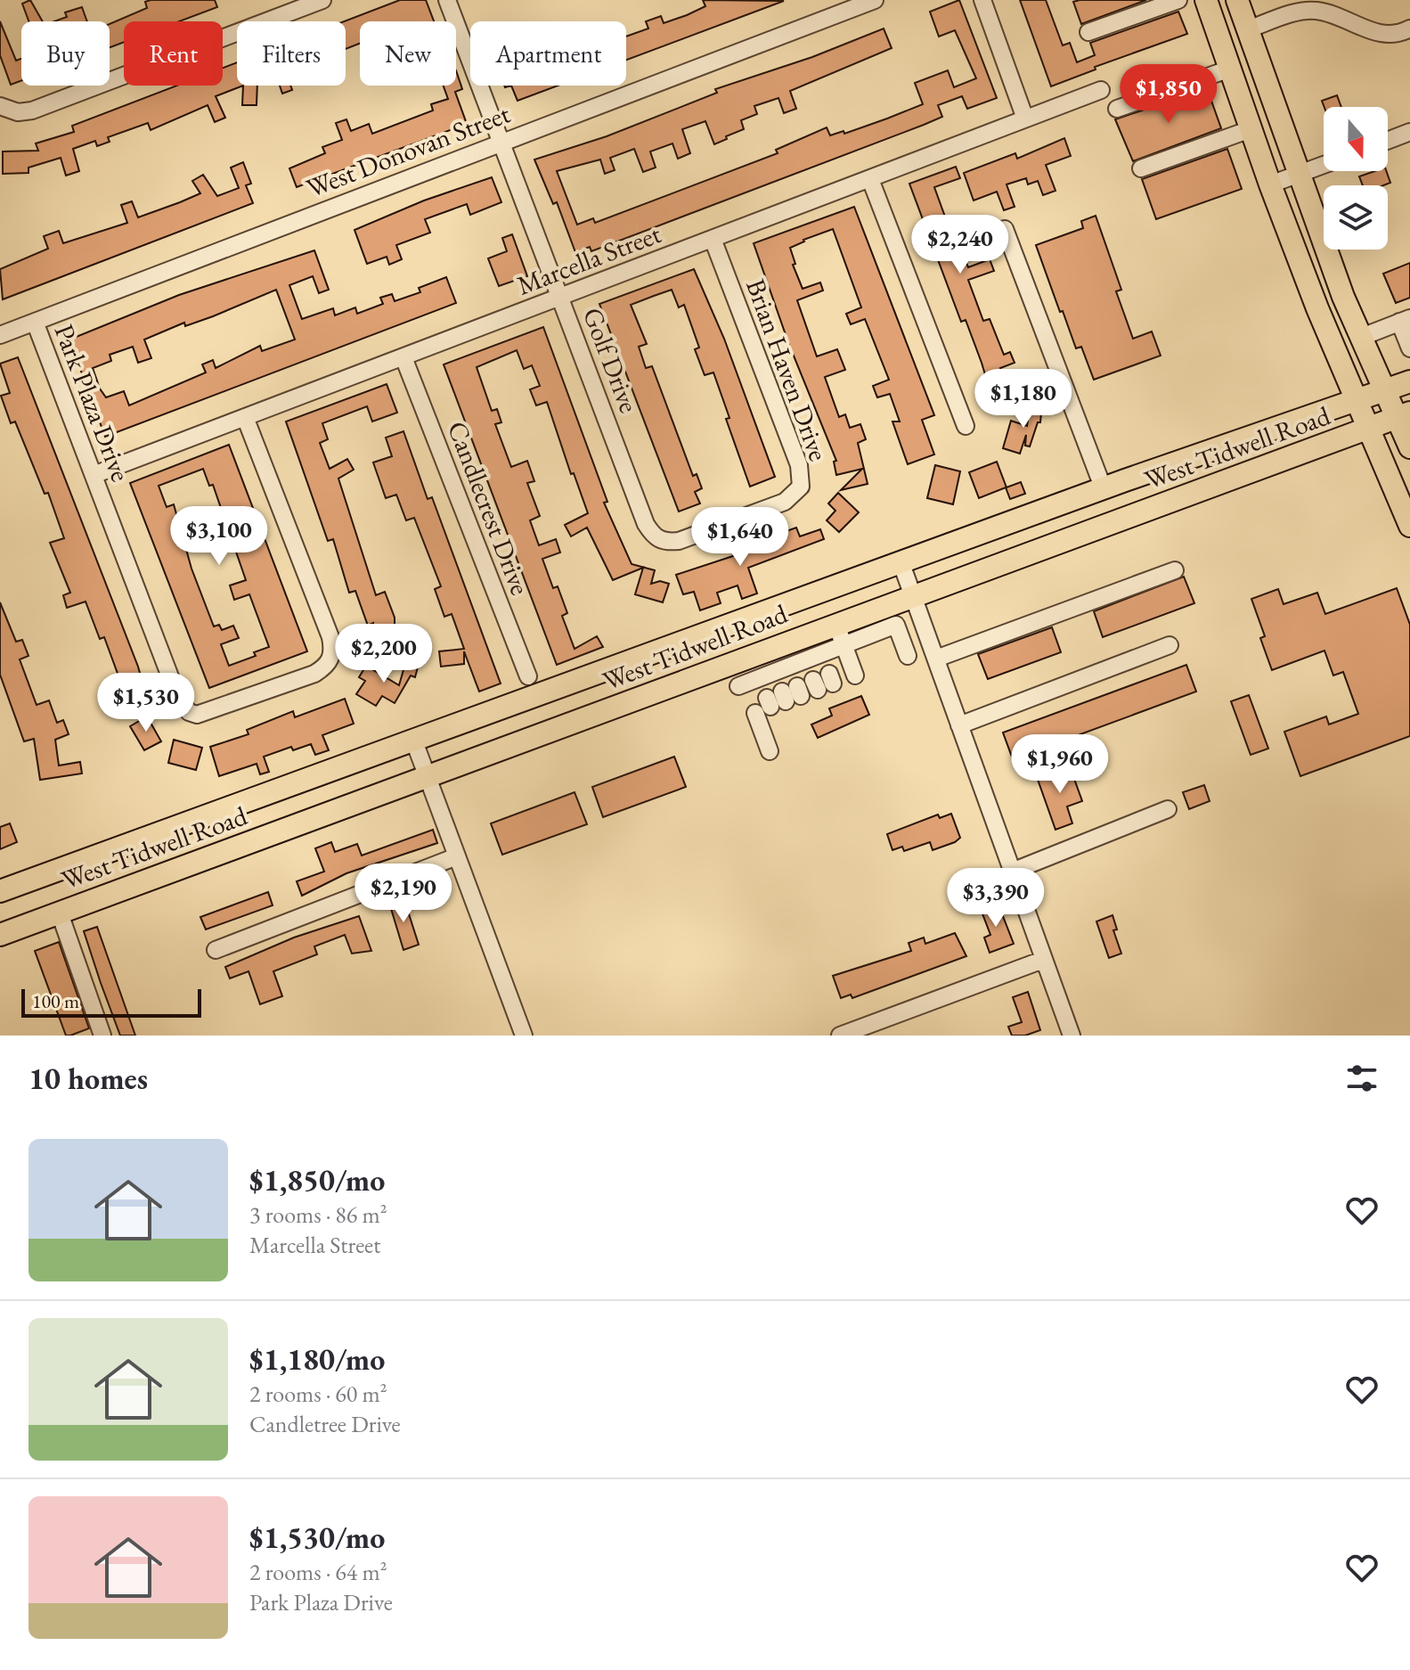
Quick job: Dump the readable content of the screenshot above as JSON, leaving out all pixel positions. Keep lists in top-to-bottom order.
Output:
{
  "streets": {
    "main road": ["West Tidwell Road"],
    "street": [
      "West Donovan Street",
      "Marcella Street",
      "Golf Drive",
      "Brian Haven Drive",
      "Park Plaza Drive",
      "Candlecrest Drive"
    ]
  },
  "crossings": [
    ["West Donovan Street", "Golf Drive"],
    ["West Donovan Street", "Park Plaza Drive"],
    ["Marcella Street", "Golf Drive"],
    ["Marcella Street", "Brian Haven Drive"],
    ["Marcella Street", "Park Plaza Drive"],
    ["Marcella Street", "Candlecrest Drive"],
    ["Golf Drive", "Brian Haven Drive"]
  ],
  "scale_bar": "100 m",
  "north": "bottom",
  "page": {
    "chip": [
      "Buy",
      "Rent",
      "Filters",
      "New",
      "Apartment"
    ],
    "price": [
      "$1,850",
      "$2,240",
      "$1,180",
      "$3,100",
      "$1,640",
      "$2,200",
      "$1,530",
      "$1,960",
      "$2,190",
      "$3,390"
    ],
    "scale": "100 m",
    "heading": "10 homes",
    "list": [
      {
        "name": "$1,850/mo",
        "note": "3 rooms · 86 m² · Marcella Street"
      },
      {
        "name": "$1,180/mo",
        "note": "2 rooms · 60 m² · Candletree Drive"
      },
      {
        "name": "$1,530/mo",
        "note": "2 rooms · 64 m² · Park Plaza Drive"
      }
    ]
  }
}
